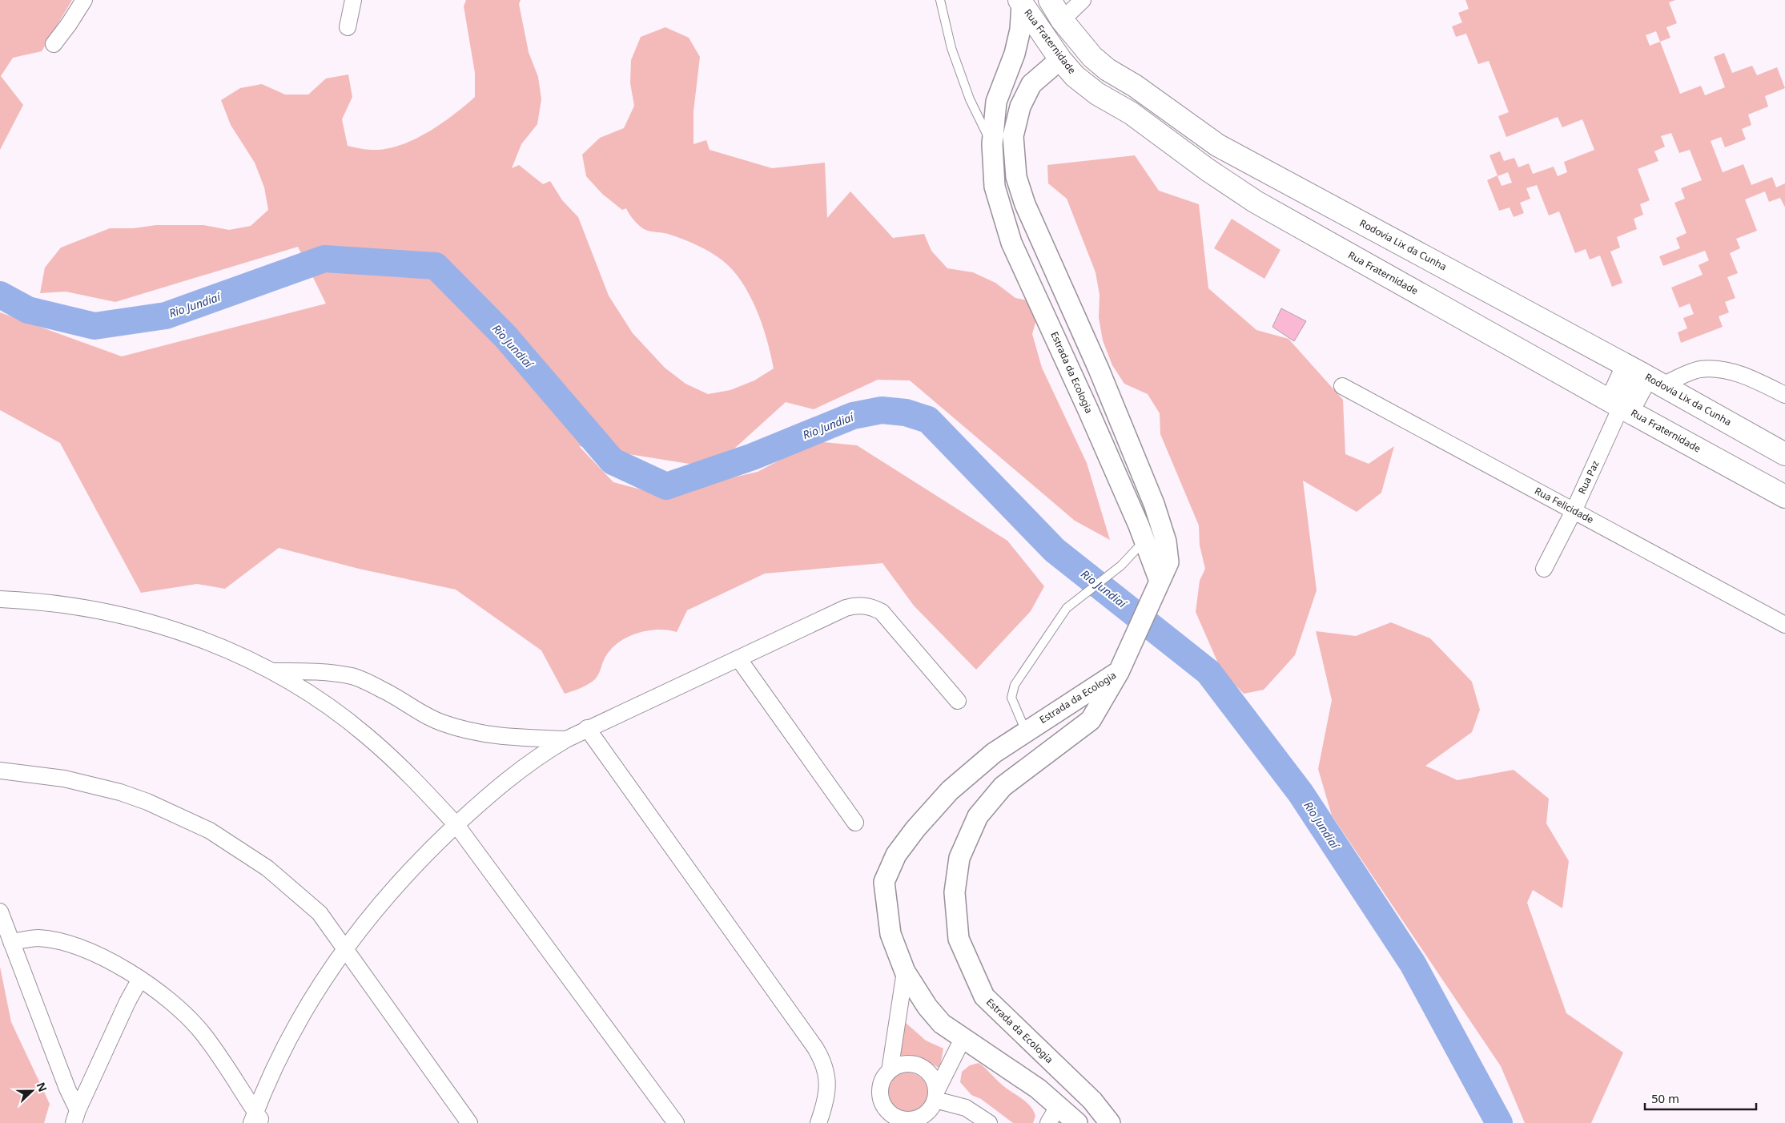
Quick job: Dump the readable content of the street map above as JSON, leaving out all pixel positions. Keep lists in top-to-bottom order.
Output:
{
  "streets": {
    "main road": ["Rua Fraternidade", "Rodovia Lix da Cunha"],
    "street": ["Estrada da Ecologia", "Rua Paz", "Rua Felicidade"]
  },
  "crossings": [
    ["Rua Fraternidade", "Estrada da Ecologia"],
    ["Rua Fraternidade", "Rua Paz"],
    ["Rua Paz", "Rua Felicidade"]
  ],
  "water": ["Rio Jundiaí"],
  "scale_bar": "50 m",
  "north": "right"
}
